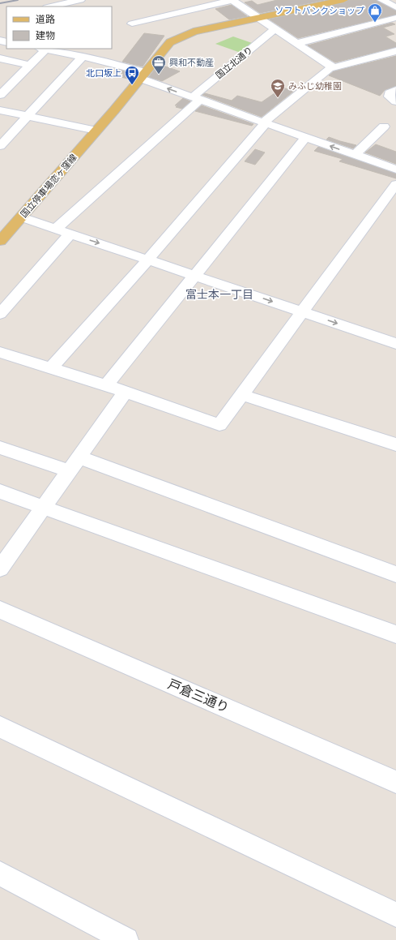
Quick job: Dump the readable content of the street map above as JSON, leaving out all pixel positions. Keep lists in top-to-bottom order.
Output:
{
  "streets": {
    "main road": ["国立停車場恋ヶ窪線"],
    "street": ["国立北通り", "戸倉三通り"]
  },
  "districts": ["富士本一丁目"],
  "places": {
    "shop": ["ソフトバンクショップ"],
    "office": ["興和不動産"],
    "bus stop": ["北口坂上"],
    "school or university": ["みふじ幼稚園"]
  },
  "legend": ["道路", "建物"]
}
